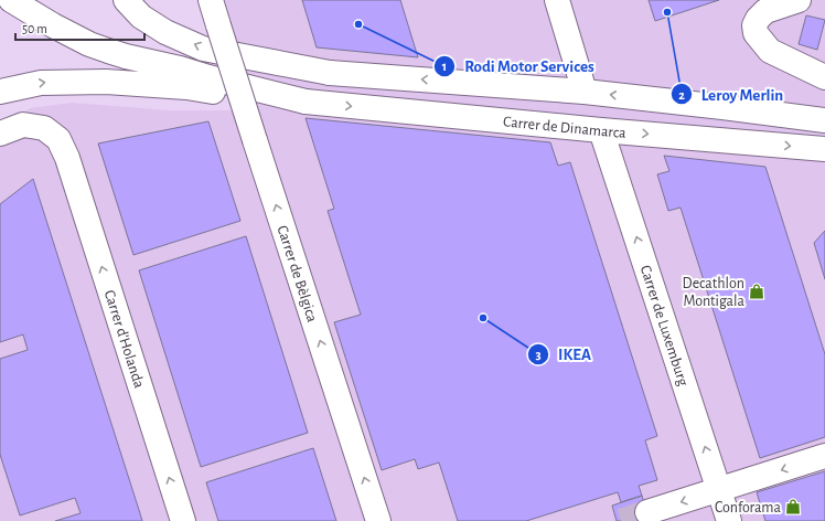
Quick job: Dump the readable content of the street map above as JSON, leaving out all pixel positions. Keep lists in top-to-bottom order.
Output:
{
  "streets": {
    "main road": [
      "Carrer de Dinamarca",
      "Carrer de Bèlgica",
      "Carrer de Luxemburg",
      "Carrer d'Holanda"
    ]
  },
  "crossings": [
    ["Carrer de Dinamarca", "Carrer de Luxemburg"]
  ],
  "one_way": ["Carrer de Bèlgica", "Carrer de Luxemburg", "Carrer d'Holanda"],
  "places": {
    "other": ["Leroy Merlin", "Rodi Motor Services", "IKEA"],
    "shop": ["Decathlon Montigala", "Conforama"]
  },
  "scale_bar": "50 m"
}
